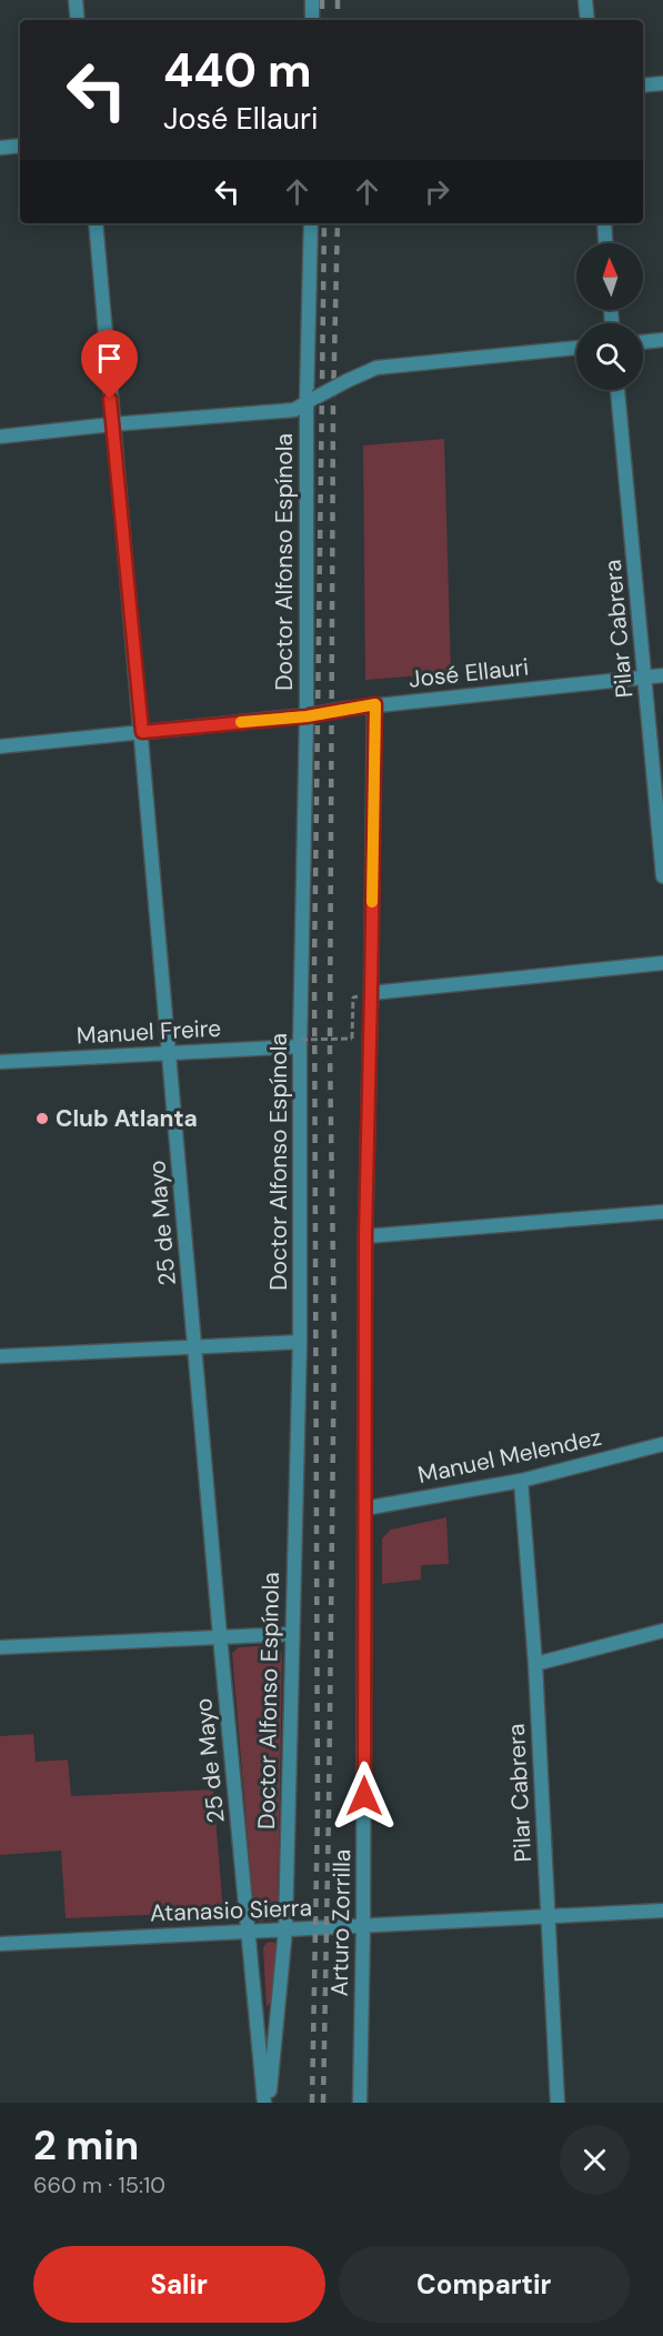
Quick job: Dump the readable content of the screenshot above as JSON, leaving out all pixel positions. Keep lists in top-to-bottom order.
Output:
{
  "streets": {
    "street": [
      "Doctor Alfonso Espínola",
      "Pilar Cabrera",
      "José Ellauri",
      "Manuel Freire",
      "25 de Mayo",
      "Manuel Melendez",
      "Atanasio Sierra",
      "Arturo Zorrilla"
    ]
  },
  "crossings": [
    ["Doctor Alfonso Espínola", "José Ellauri"],
    ["Doctor Alfonso Espínola", "Manuel Freire"],
    ["Doctor Alfonso Espínola", "25 de Mayo"],
    ["Doctor Alfonso Espínola", "Atanasio Sierra"],
    ["Pilar Cabrera", "José Ellauri"],
    ["Pilar Cabrera", "Manuel Melendez"],
    ["Pilar Cabrera", "Atanasio Sierra"],
    ["José Ellauri", "25 de Mayo"],
    ["José Ellauri", "Arturo Zorrilla"],
    ["Manuel Freire", "25 de Mayo"],
    ["25 de Mayo", "Atanasio Sierra"],
    ["Manuel Melendez", "Arturo Zorrilla"],
    ["Atanasio Sierra", "Arturo Zorrilla"]
  ],
  "places": ["Club Atlanta"],
  "north": "top",
  "page": {
    "turn": ["440 m", "José Ellauri"],
    "heading": ["2 min", "660 m · 15:10"],
    "buttons": ["Salir", "Compartir"]
  }
}
